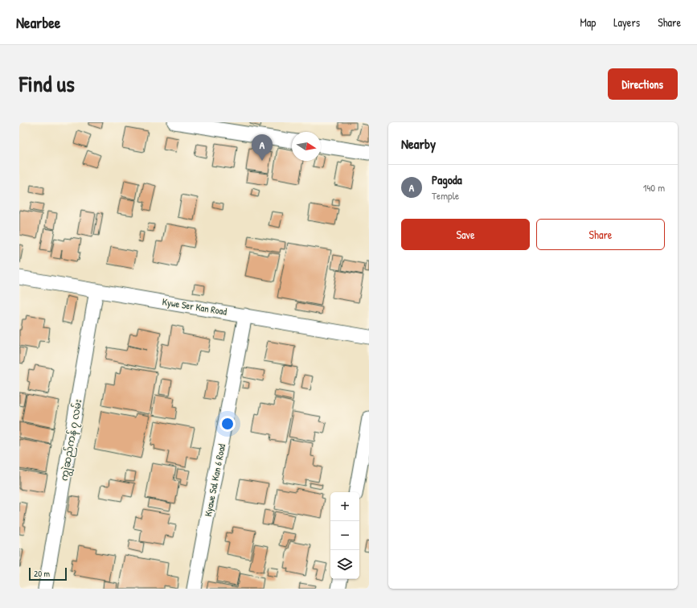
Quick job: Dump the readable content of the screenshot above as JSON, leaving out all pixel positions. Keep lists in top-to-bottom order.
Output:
{
  "streets": {
    "street": ["Kywe Ser Kan Road", "ကျွဲဆည်ကန် ၇ လမ်း", "Kyawe Sal Kan 6 Road"]
  },
  "crossings": [
    ["Kywe Ser Kan Road", "ကျွဲဆည်ကန် ၇ လမ်း"],
    ["Kywe Ser Kan Road", "Kyawe Sal Kan 6 Road"]
  ],
  "scale_bar": "20 m",
  "north": "right",
  "page": {
    "header": "Nearbee",
    "nav": ["Map", "Layers", "Share"],
    "title": "Find us",
    "buttons": [
      "Directions",
      ["Save", "Share"]
    ],
    "heading": "Nearby",
    "pins": "A",
    "list": [
      {
        "mark": "A",
        "name": "Pagoda",
        "note": "Temple",
        "value": "140 m"
      }
    ],
    "map_buttons": ["+", "−"],
    "scale": "20 m"
  }
}
